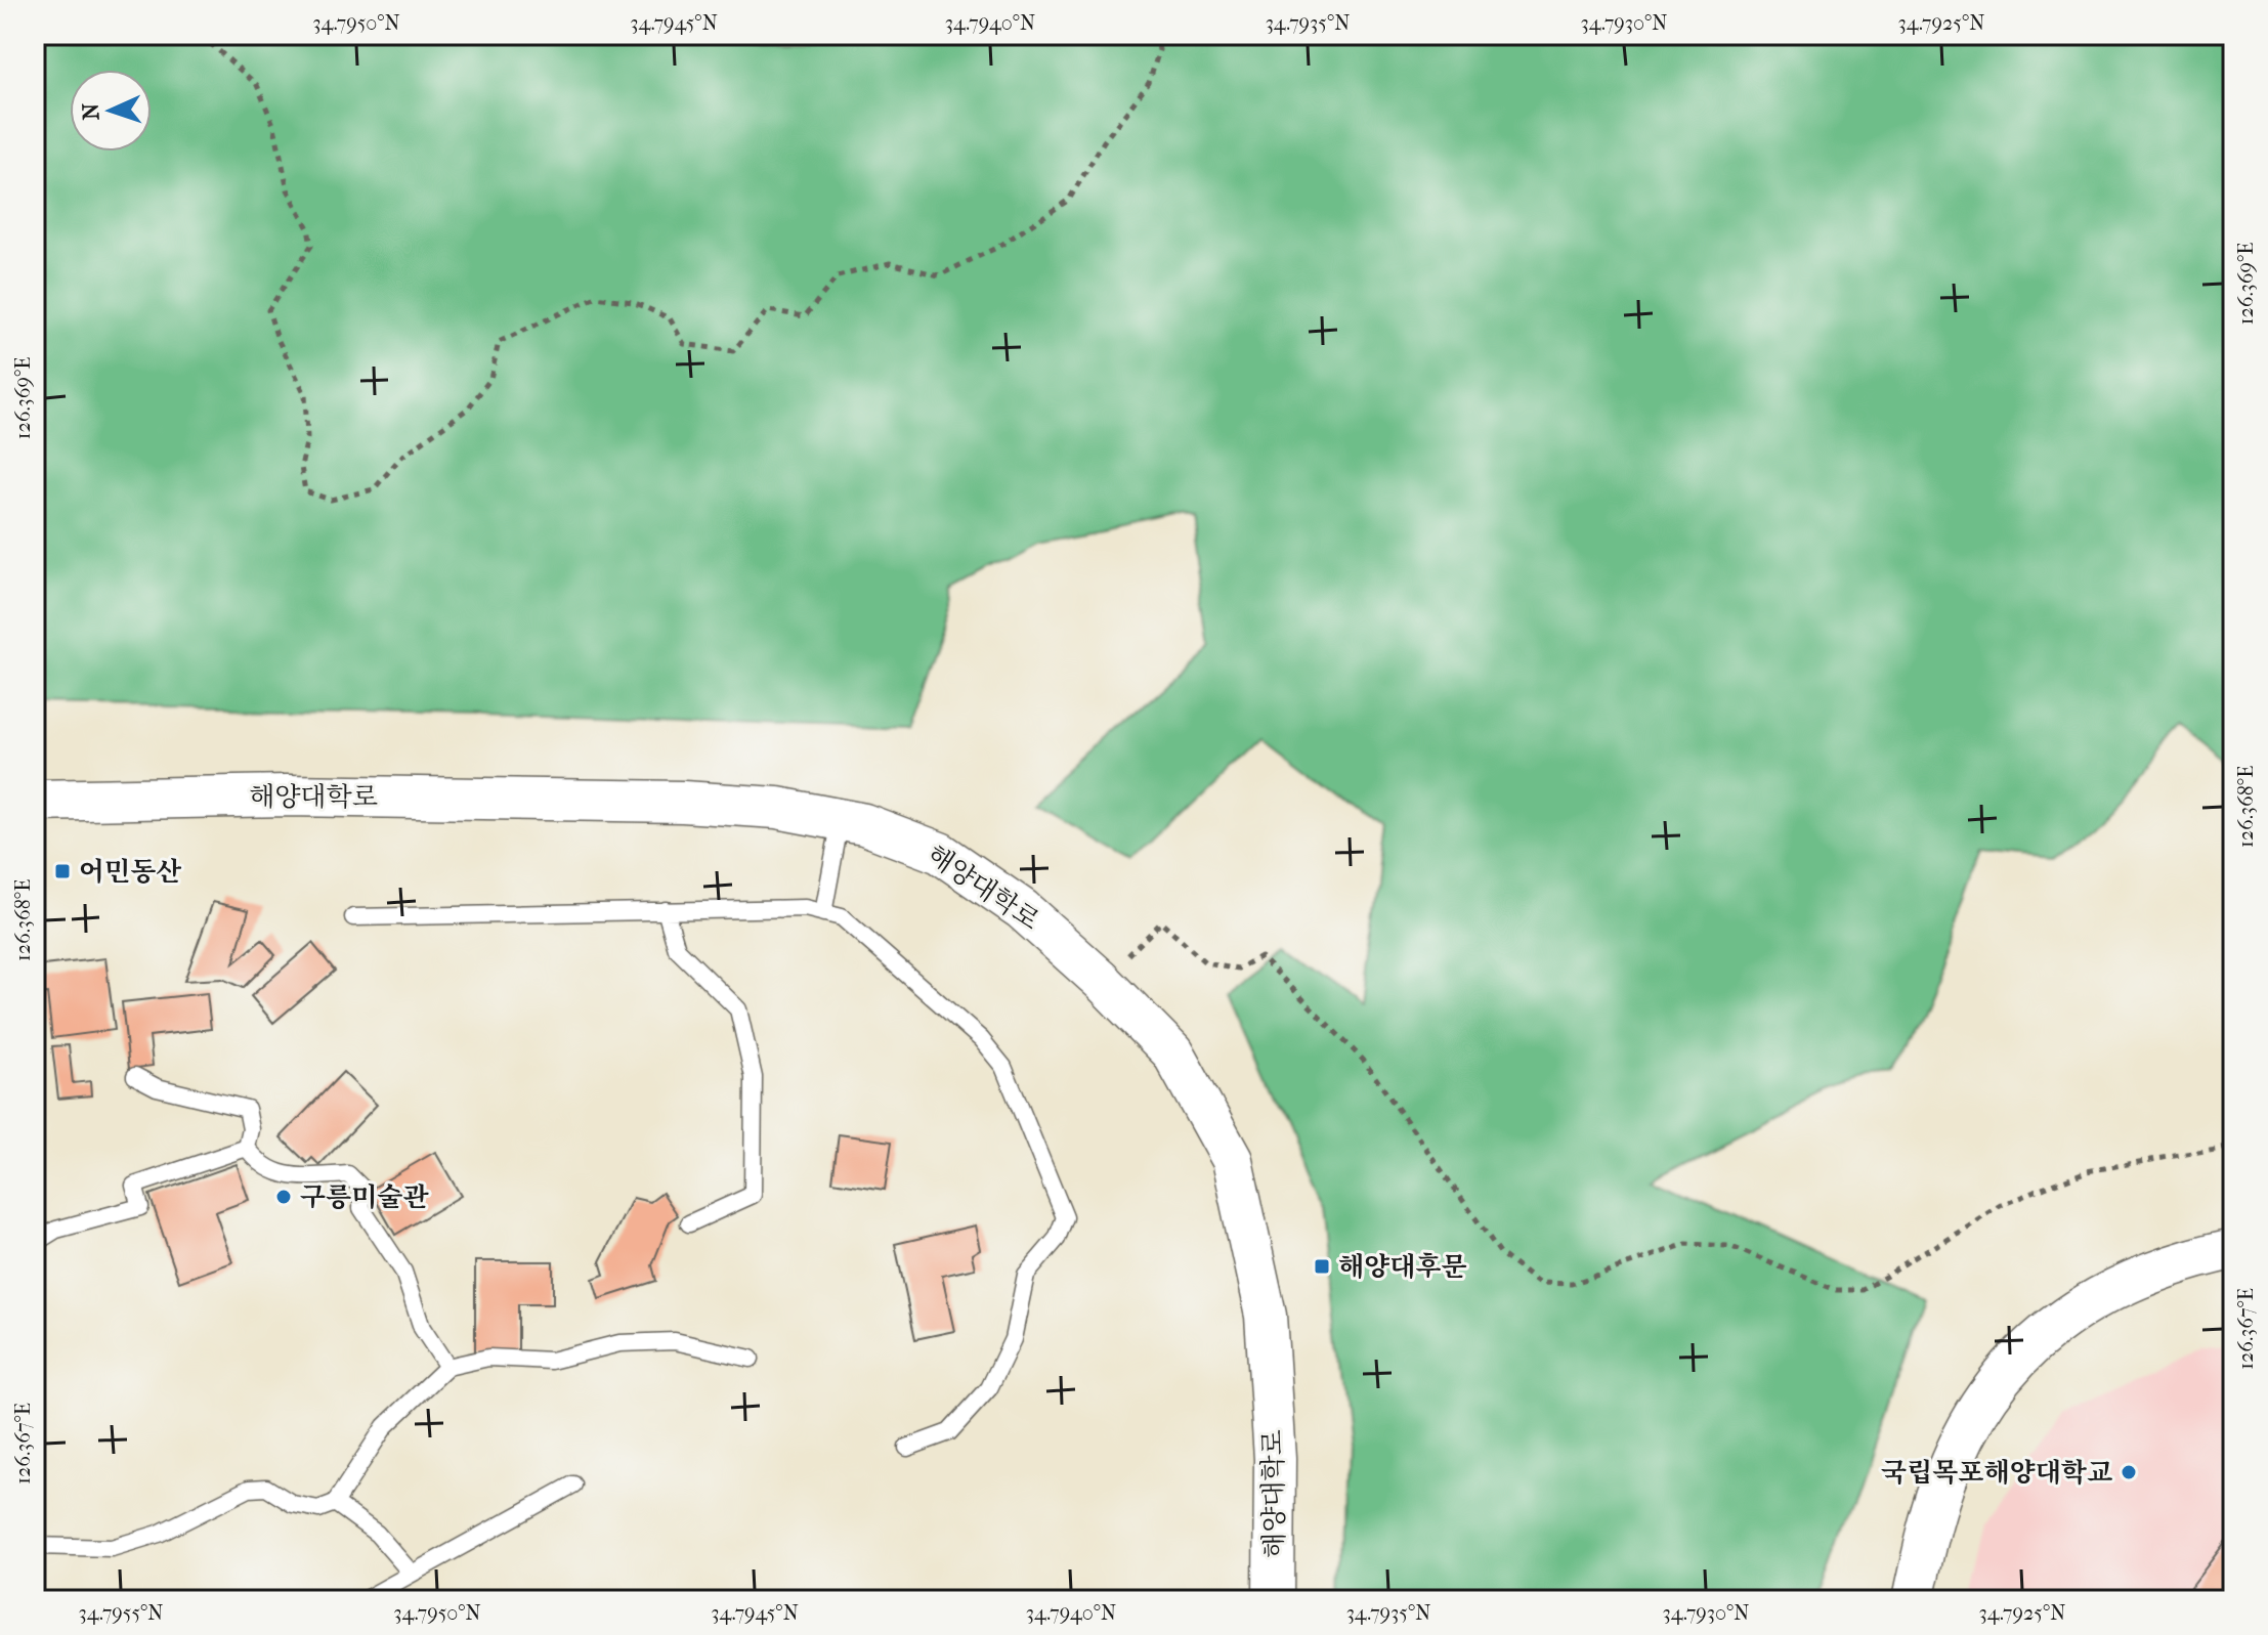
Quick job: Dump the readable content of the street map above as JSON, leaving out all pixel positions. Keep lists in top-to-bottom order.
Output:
{
  "streets": {
    "street": ["해양대학로"]
  },
  "places": {
    "transit": ["어민동산", "해양대후문"],
    "other": ["구릉미술관", "국립목포해양대학교"]
  },
  "north": "left",
  "coordinates": [
    "34.7950°N",
    "34.7945°N",
    "34.7940°N",
    "34.7935°N",
    "34.7930°N",
    "34.7925°N",
    "126.369°E",
    "126.368°E",
    "126.367°E",
    "34.7955°N"
  ]
}
